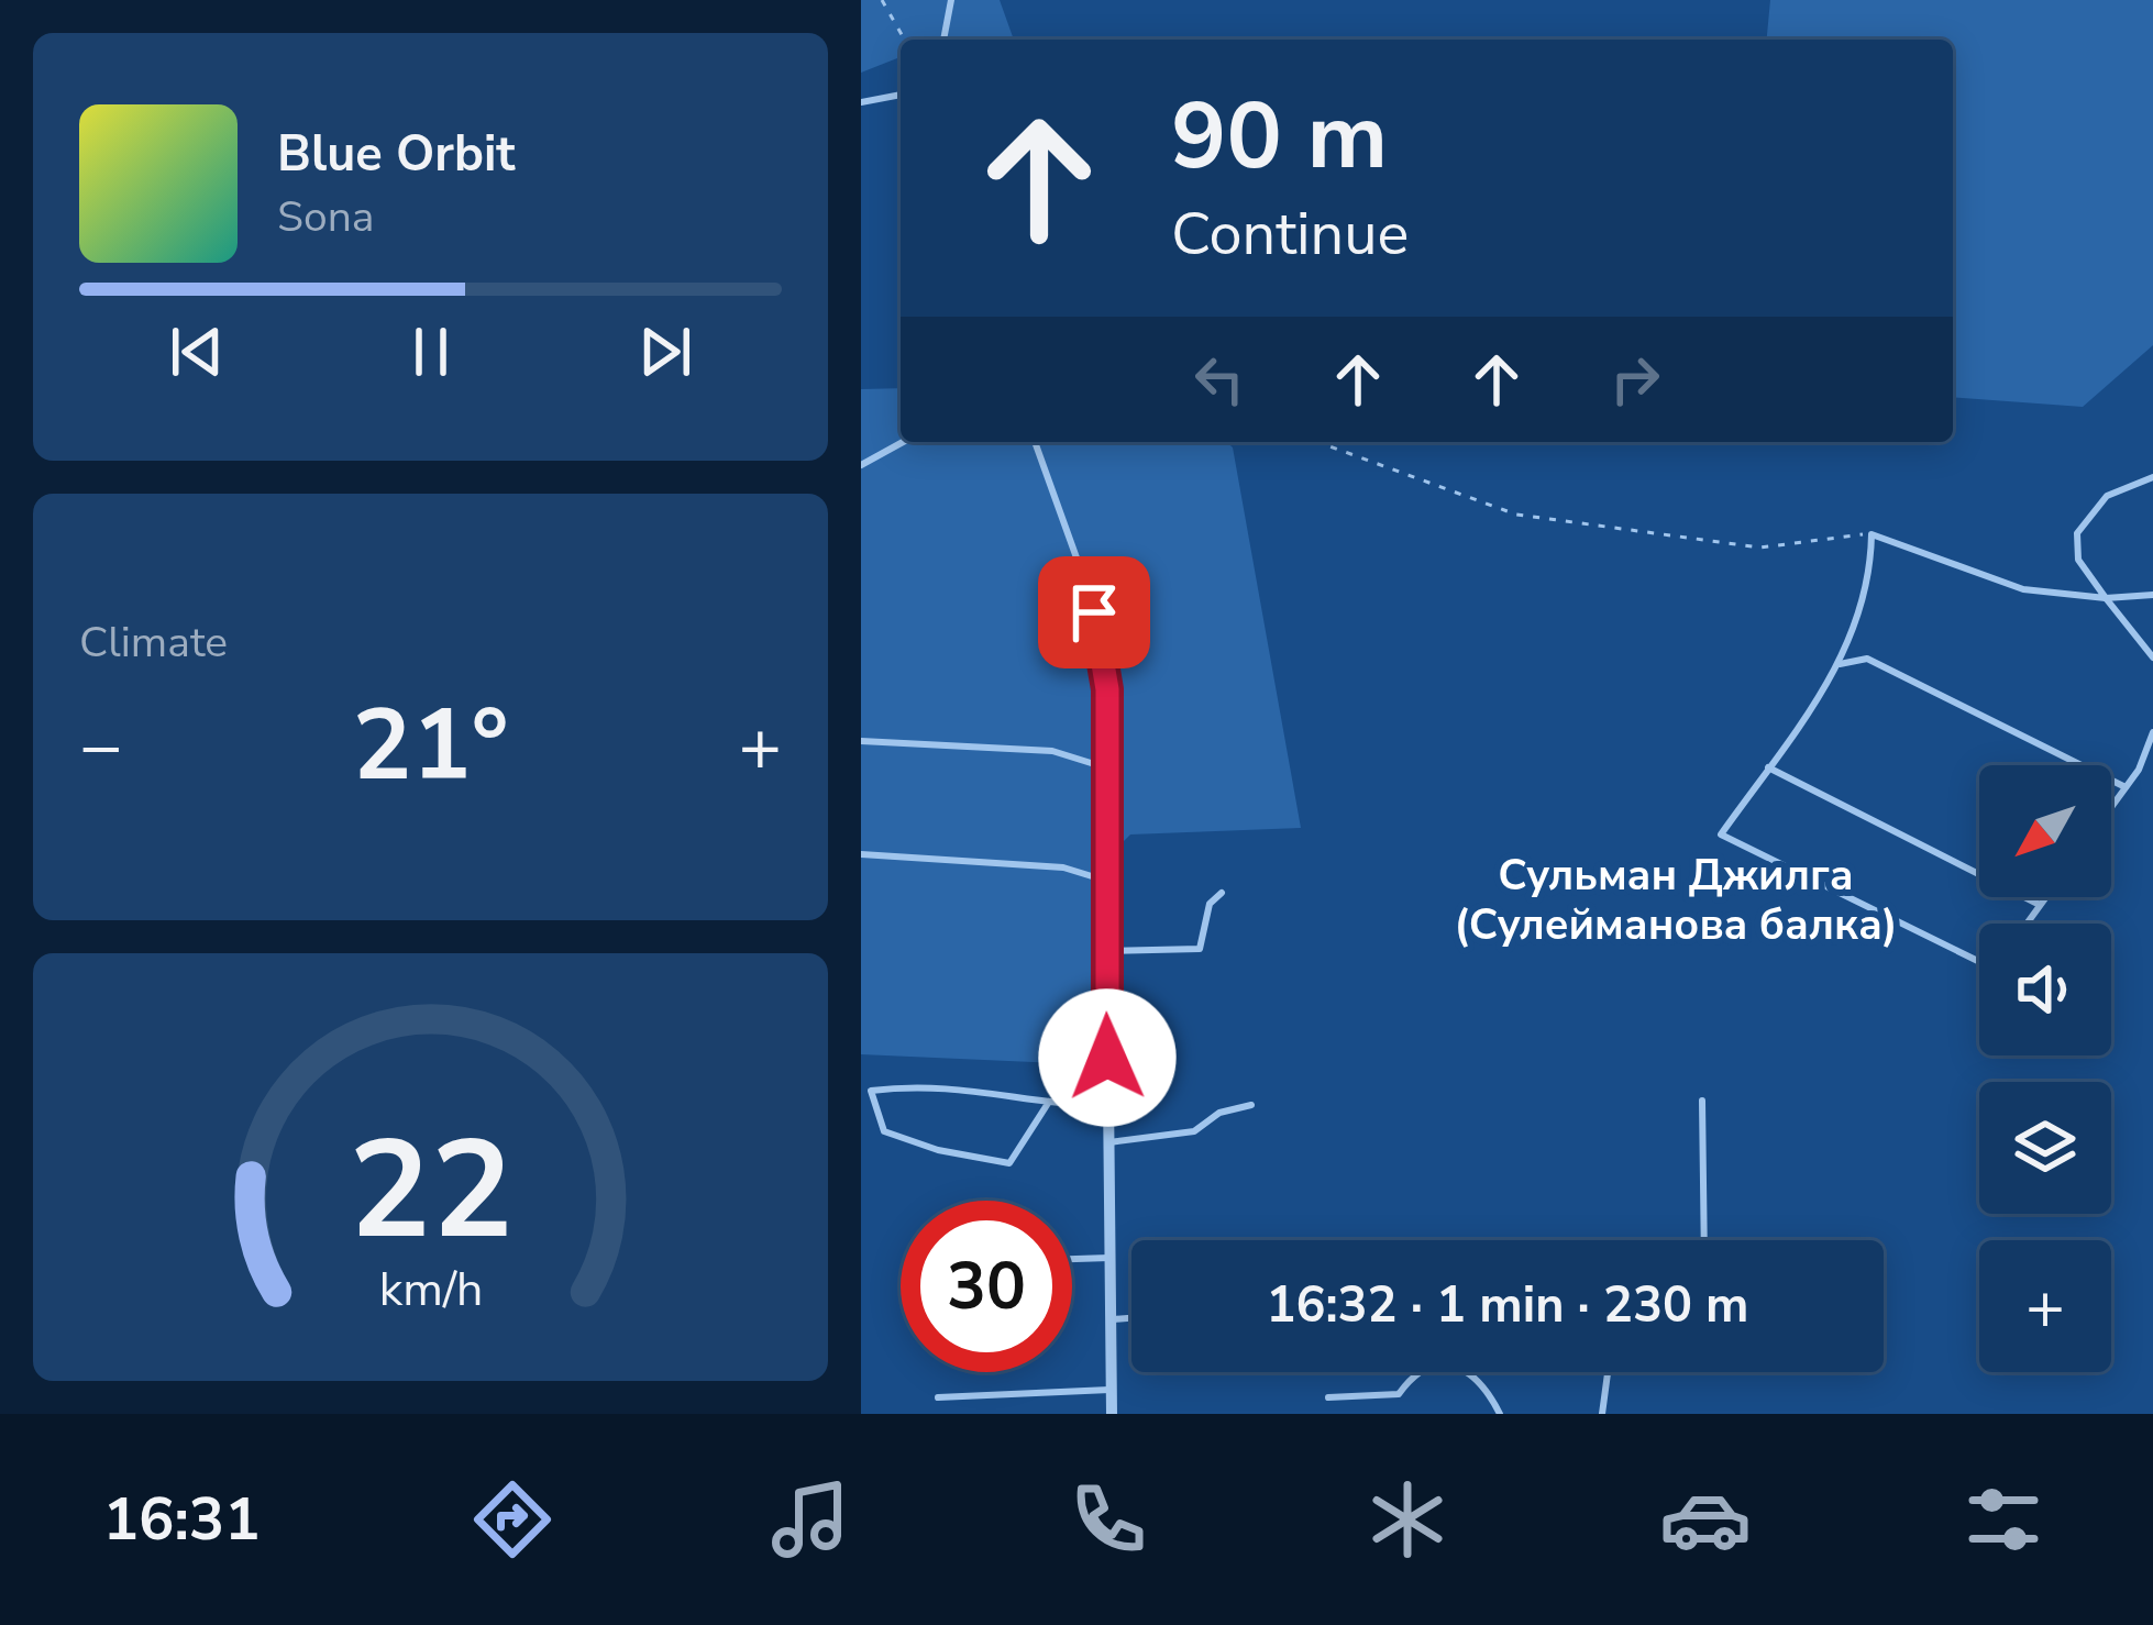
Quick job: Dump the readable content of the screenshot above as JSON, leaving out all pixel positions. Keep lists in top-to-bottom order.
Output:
{
  "districts": ["Сульман Джилга (Сулейманова балка)"],
  "north": "bottom left",
  "page": {
    "turn": ["90 m", "Continue"],
    "song": ["Blue Orbit", "Sona"],
    "tile": "Climate",
    "heat": ["−", "21°", "+"],
    "map_buttons": "+",
    "limit": "30",
    "trip": "16:32 · 1 min · 230 m",
    "tabs": "16:31",
    "gauge": ["22", "km/h"]
  }
}
